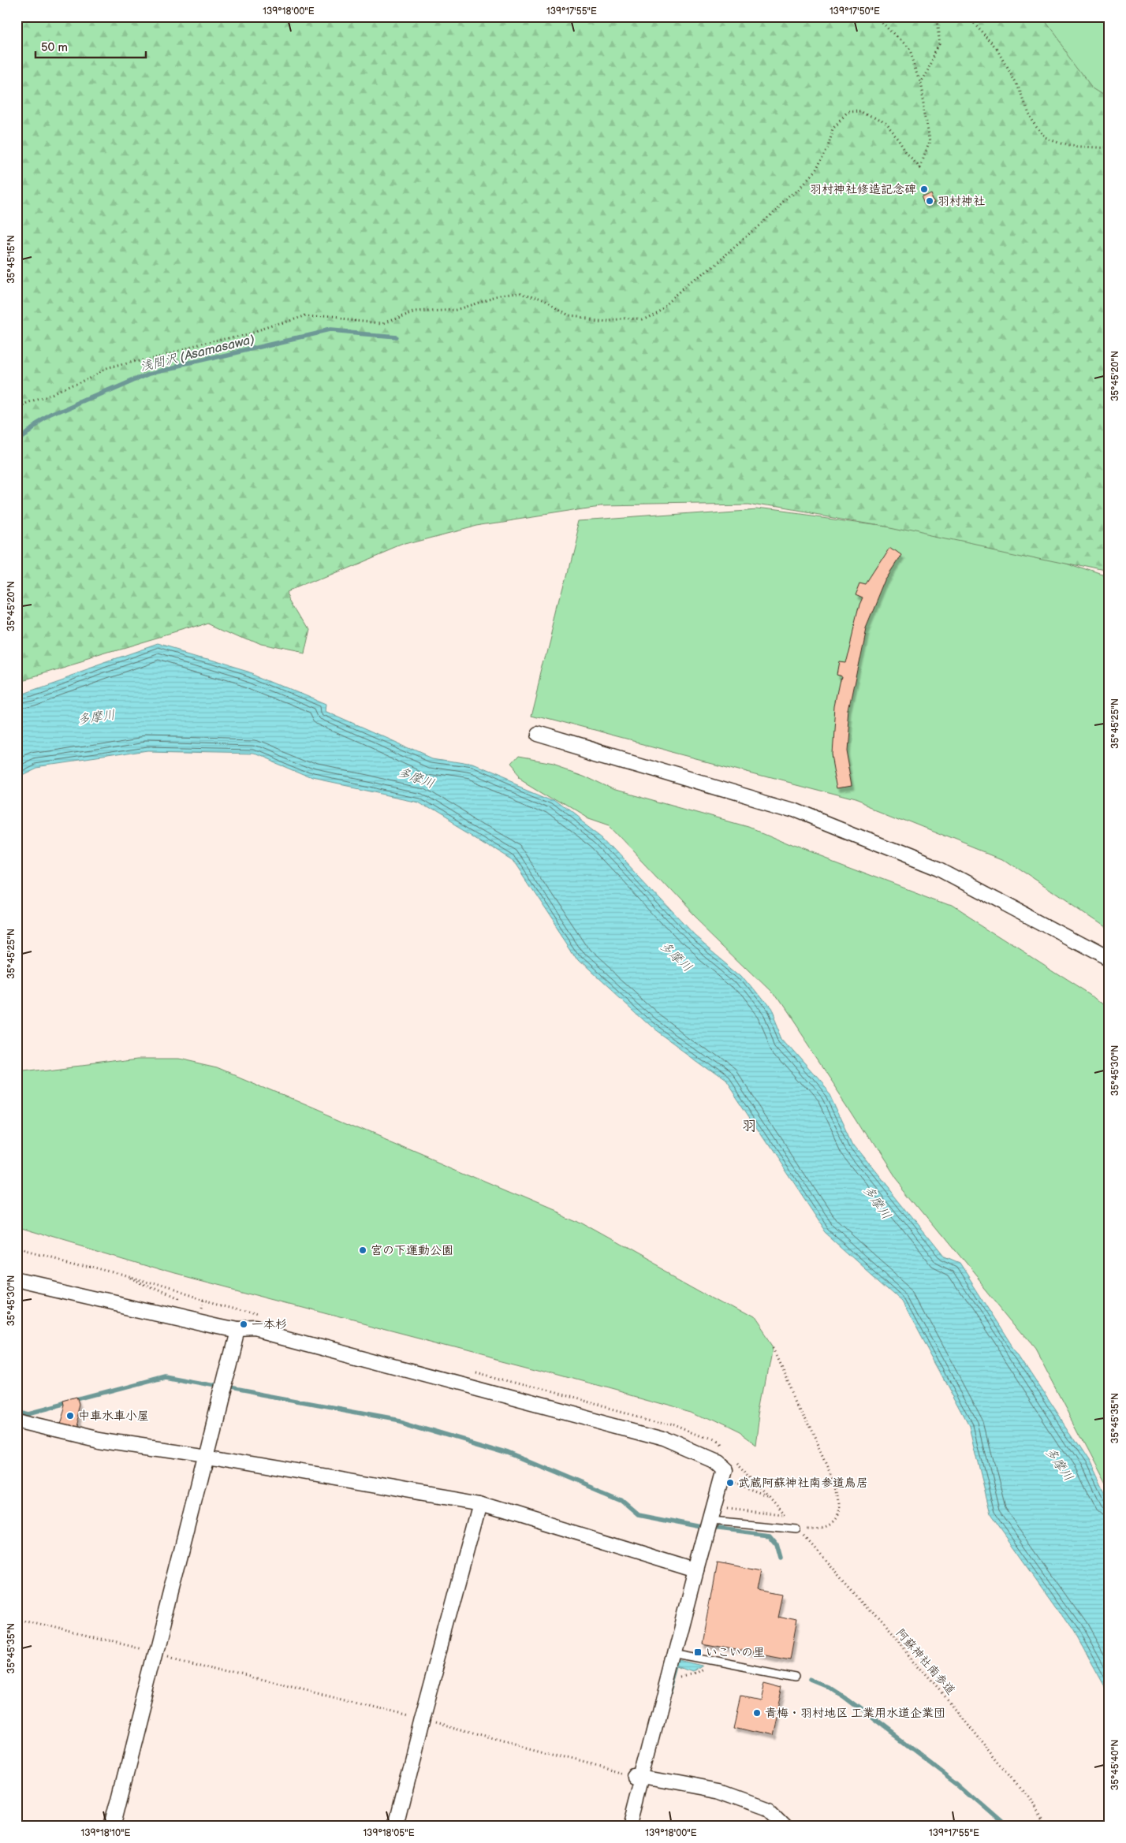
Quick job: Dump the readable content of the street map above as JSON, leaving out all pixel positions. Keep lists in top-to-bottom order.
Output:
{
  "streets": {
    "path": ["阿蘇神社南参道"]
  },
  "districts": ["羽"],
  "water": ["浅間沢 (Asamasawa)", "多摩川"],
  "places": {
    "other": [
      "羽村神社修造記念碑",
      "羽村神社",
      "宮の下運動公園",
      "一本杉",
      "中車水車小屋",
      "武蔵阿蘇神社南参道鳥居",
      "青梅・羽村地区 工業用水道企業団"
    ],
    "transit": ["いこいの里"]
  },
  "scale_bar": "50 m",
  "coordinates": [
    "139°18'00\"E",
    "139°17'55\"E",
    "139°17'50\"E",
    "35°45'15\"N",
    "35°45'20\"N",
    "35°45'25\"N",
    "35°45'30\"N",
    "35°45'35\"N",
    "35°45'40\"N",
    "139°18'10\"E",
    "139°18'05\"E"
  ]
}
